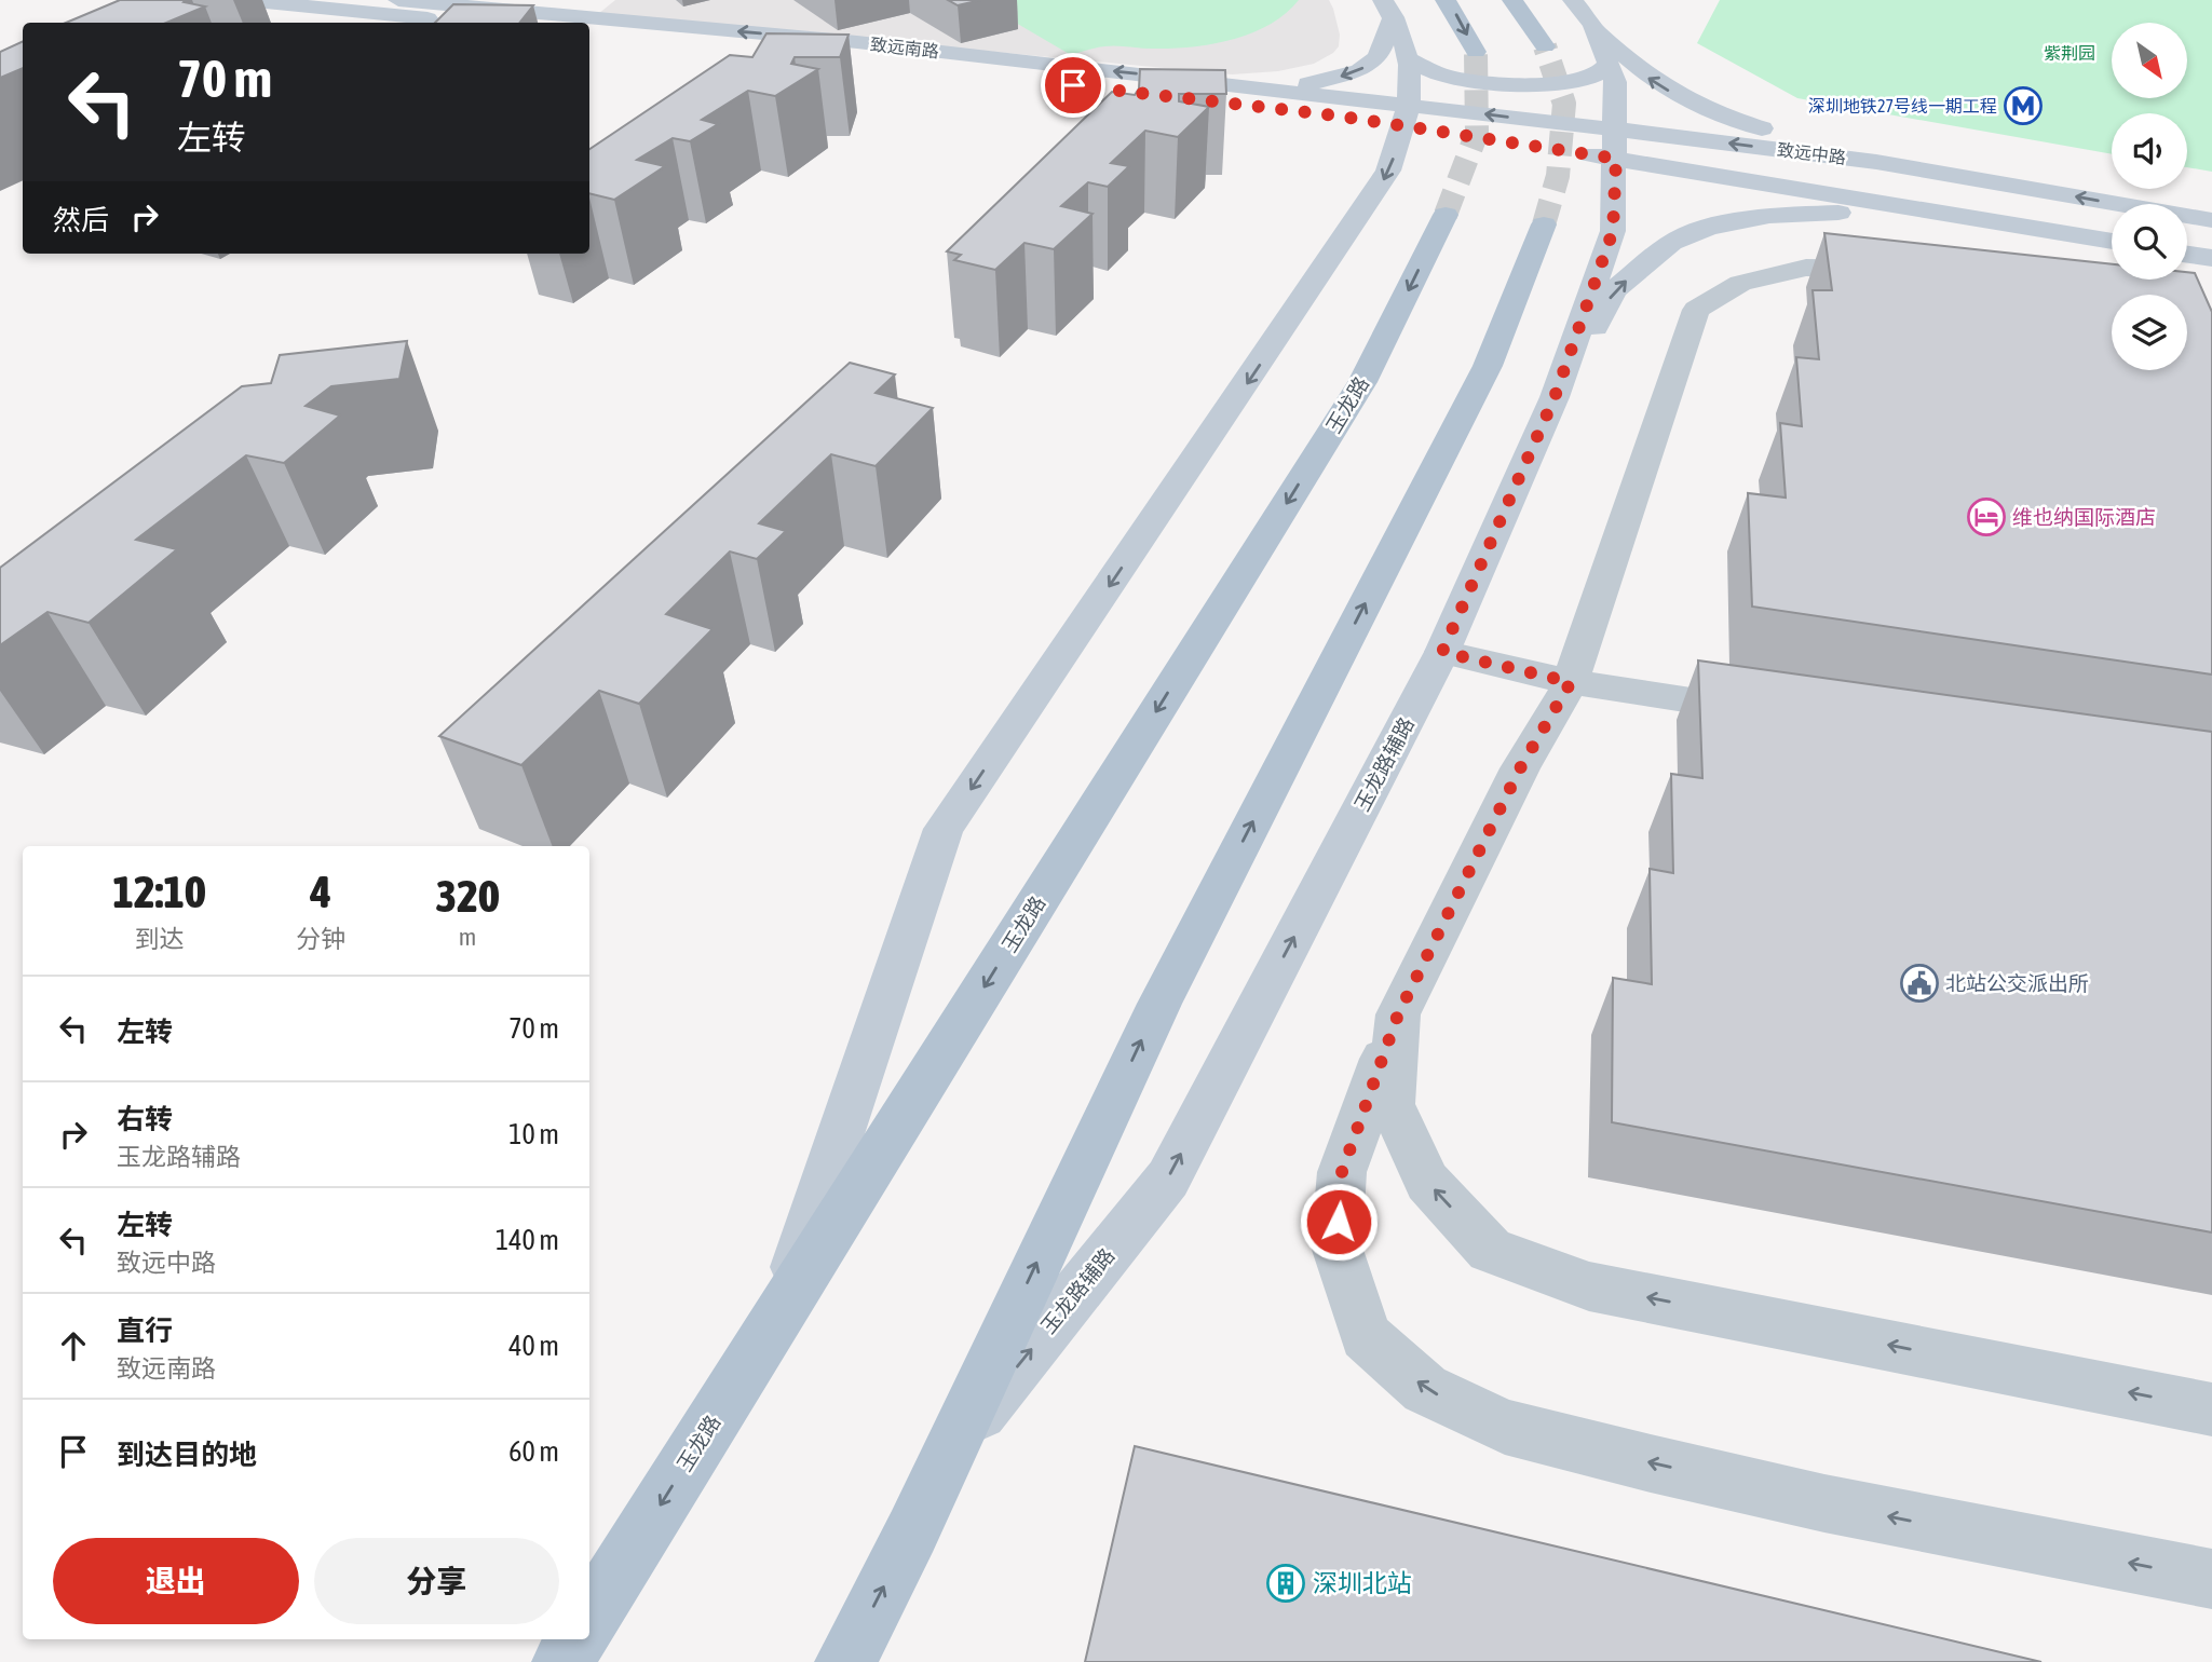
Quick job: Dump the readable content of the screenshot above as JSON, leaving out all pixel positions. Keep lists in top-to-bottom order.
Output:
{
  "streets": {
    "main road": [
      "致远南路",
      "致远中路",
      "玉龙路",
      "玉龙路辅路"
    ]
  },
  "crossings": [
    ["致远南路", "致远中路"],
    ["致远中路", "玉龙路辅路"]
  ],
  "parks": ["紫荆园"],
  "places": {
    "metro station": ["深圳地铁27号线一期工程"],
    "hotel": ["维也纳国际酒店"],
    "public building": ["北站公交派出所"],
    "building": ["深圳北站"]
  },
  "north": "bottom right",
  "page": {
    "turn": ["70 m", "左转"],
    "then": "然后",
    "eta": [
      "12:10",
      "到达",
      "4",
      "分钟",
      "320",
      "m"
    ],
    "list": [
      {
        "name": "左转",
        "value": "70 m"
      },
      {
        "name": "右转",
        "note": "玉龙路辅路",
        "value": "10 m"
      },
      {
        "name": "左转",
        "note": "致远中路",
        "value": "140 m"
      },
      {
        "name": "直行",
        "note": "致远南路",
        "value": "40 m"
      },
      {
        "name": "到达目的地",
        "value": "60 m"
      }
    ],
    "buttons": ["退出", "分享"]
  }
}
